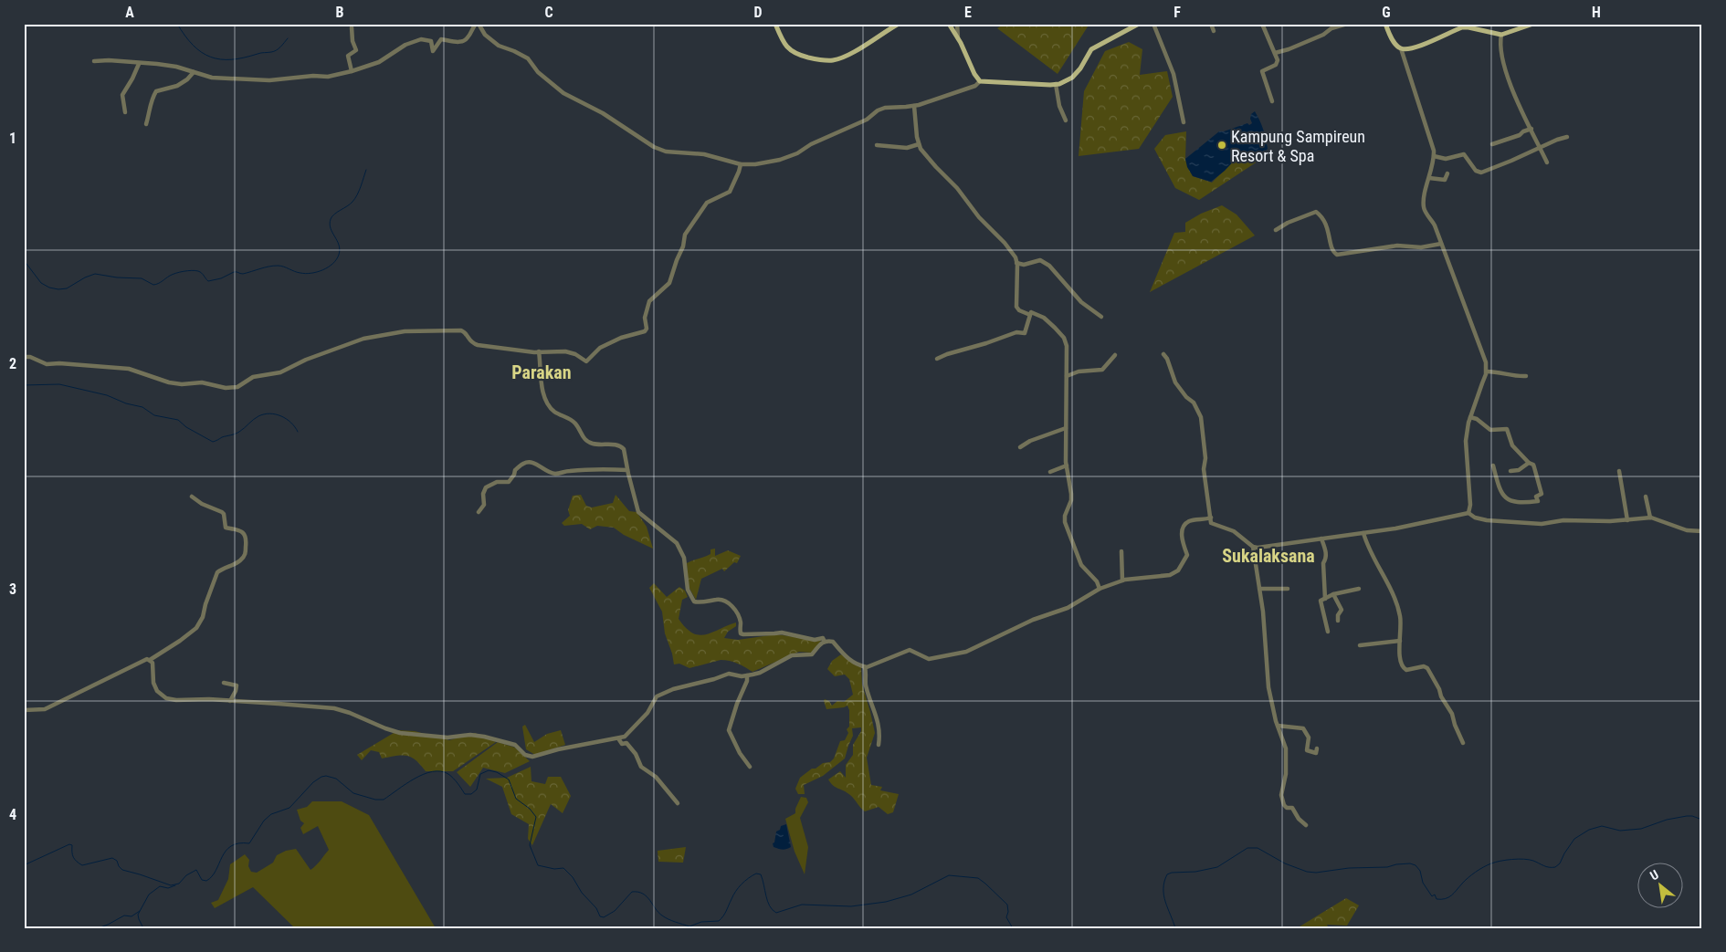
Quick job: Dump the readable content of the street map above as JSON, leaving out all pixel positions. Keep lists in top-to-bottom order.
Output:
{
  "districts": ["Parakan", "Sukalaksana"],
  "places": ["Kampung Sampireun Resort & Spa"],
  "north": "top left",
  "grid": {
    "columns": [
      "A",
      "B",
      "C",
      "D",
      "E",
      "F",
      "G",
      "H"
    ],
    "rows": [
      "1",
      "2",
      "3",
      "4"
    ]
  }
}
